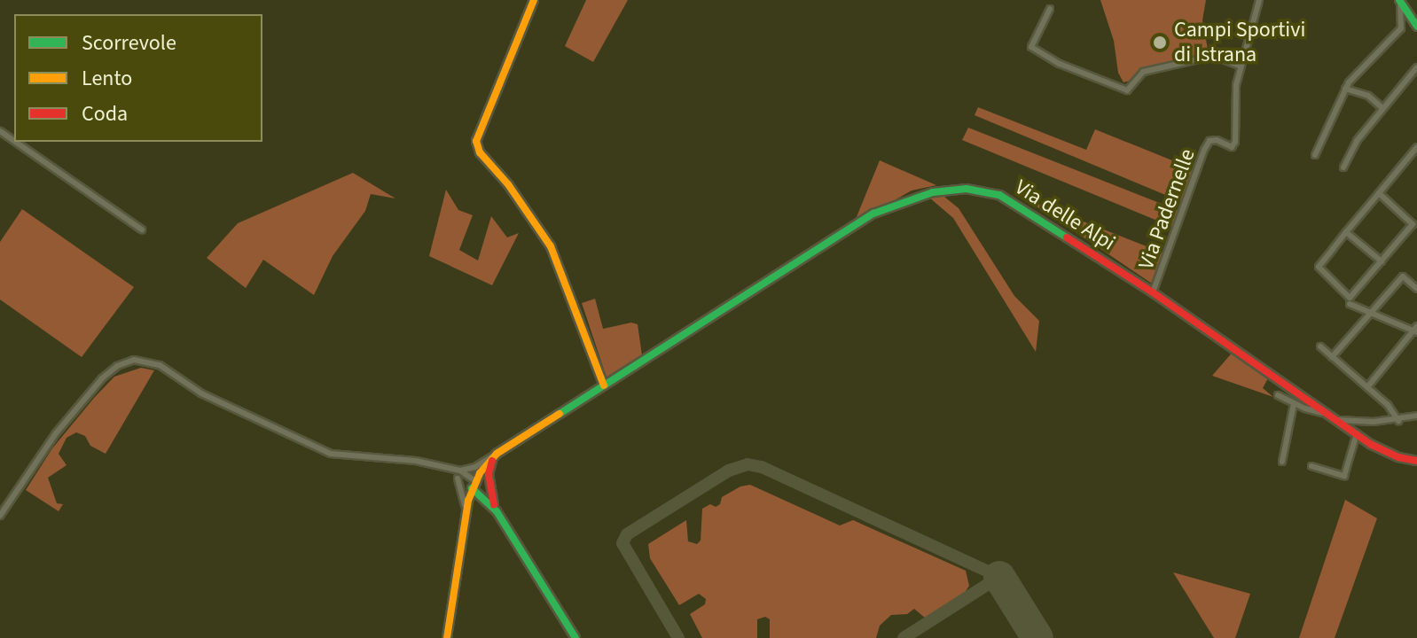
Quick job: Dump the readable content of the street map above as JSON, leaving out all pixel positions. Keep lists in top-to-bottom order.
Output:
{
  "streets": {
    "main road": ["Via delle Alpi"],
    "street": ["Via Padernelle"]
  },
  "crossings": [
    ["Via Padernelle", "Via delle Alpi"]
  ],
  "places": ["Campi Sportivi di Istrana"],
  "legend": ["Scorrevole", "Lento", "Coda"]
}
